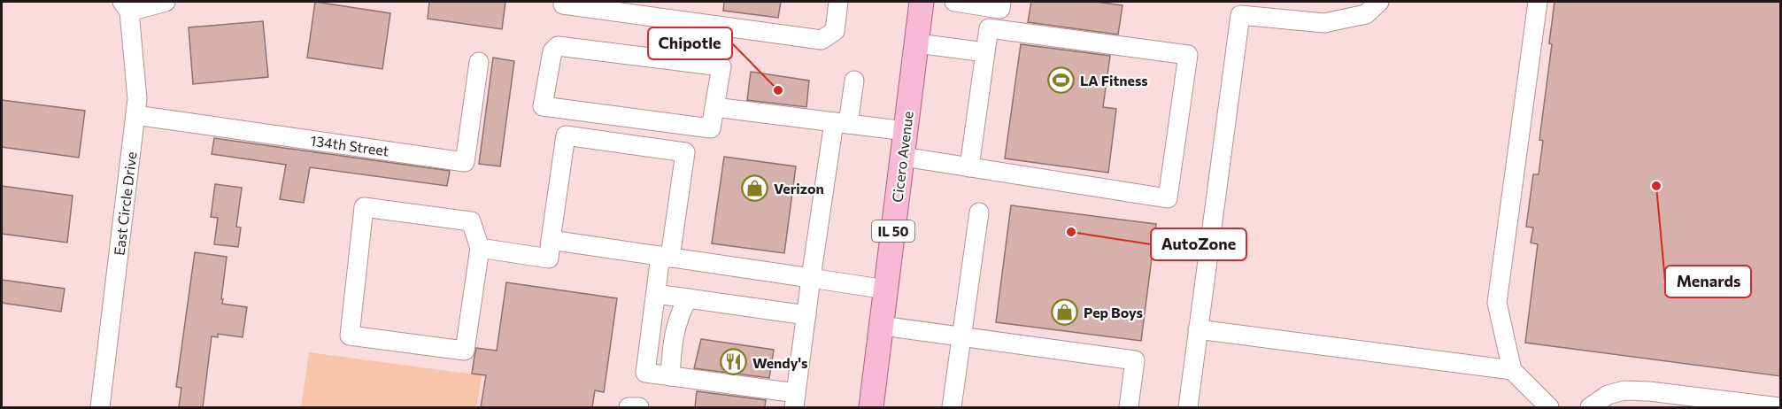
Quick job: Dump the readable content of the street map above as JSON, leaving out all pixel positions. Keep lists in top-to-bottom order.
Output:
{
  "streets": {
    "main road": ["Cicero Avenue", "IL 50"],
    "street": ["134th Street", "East Circle Drive"]
  },
  "crossings": [
    ["134th Street", "East Circle Drive"]
  ],
  "places": {
    "sports": ["LA Fitness"],
    "other": ["Chipotle", "Menards", "AutoZone"],
    "shop": ["Verizon", "Pep Boys"],
    "restaurant": ["Wendy's"]
  }
}
